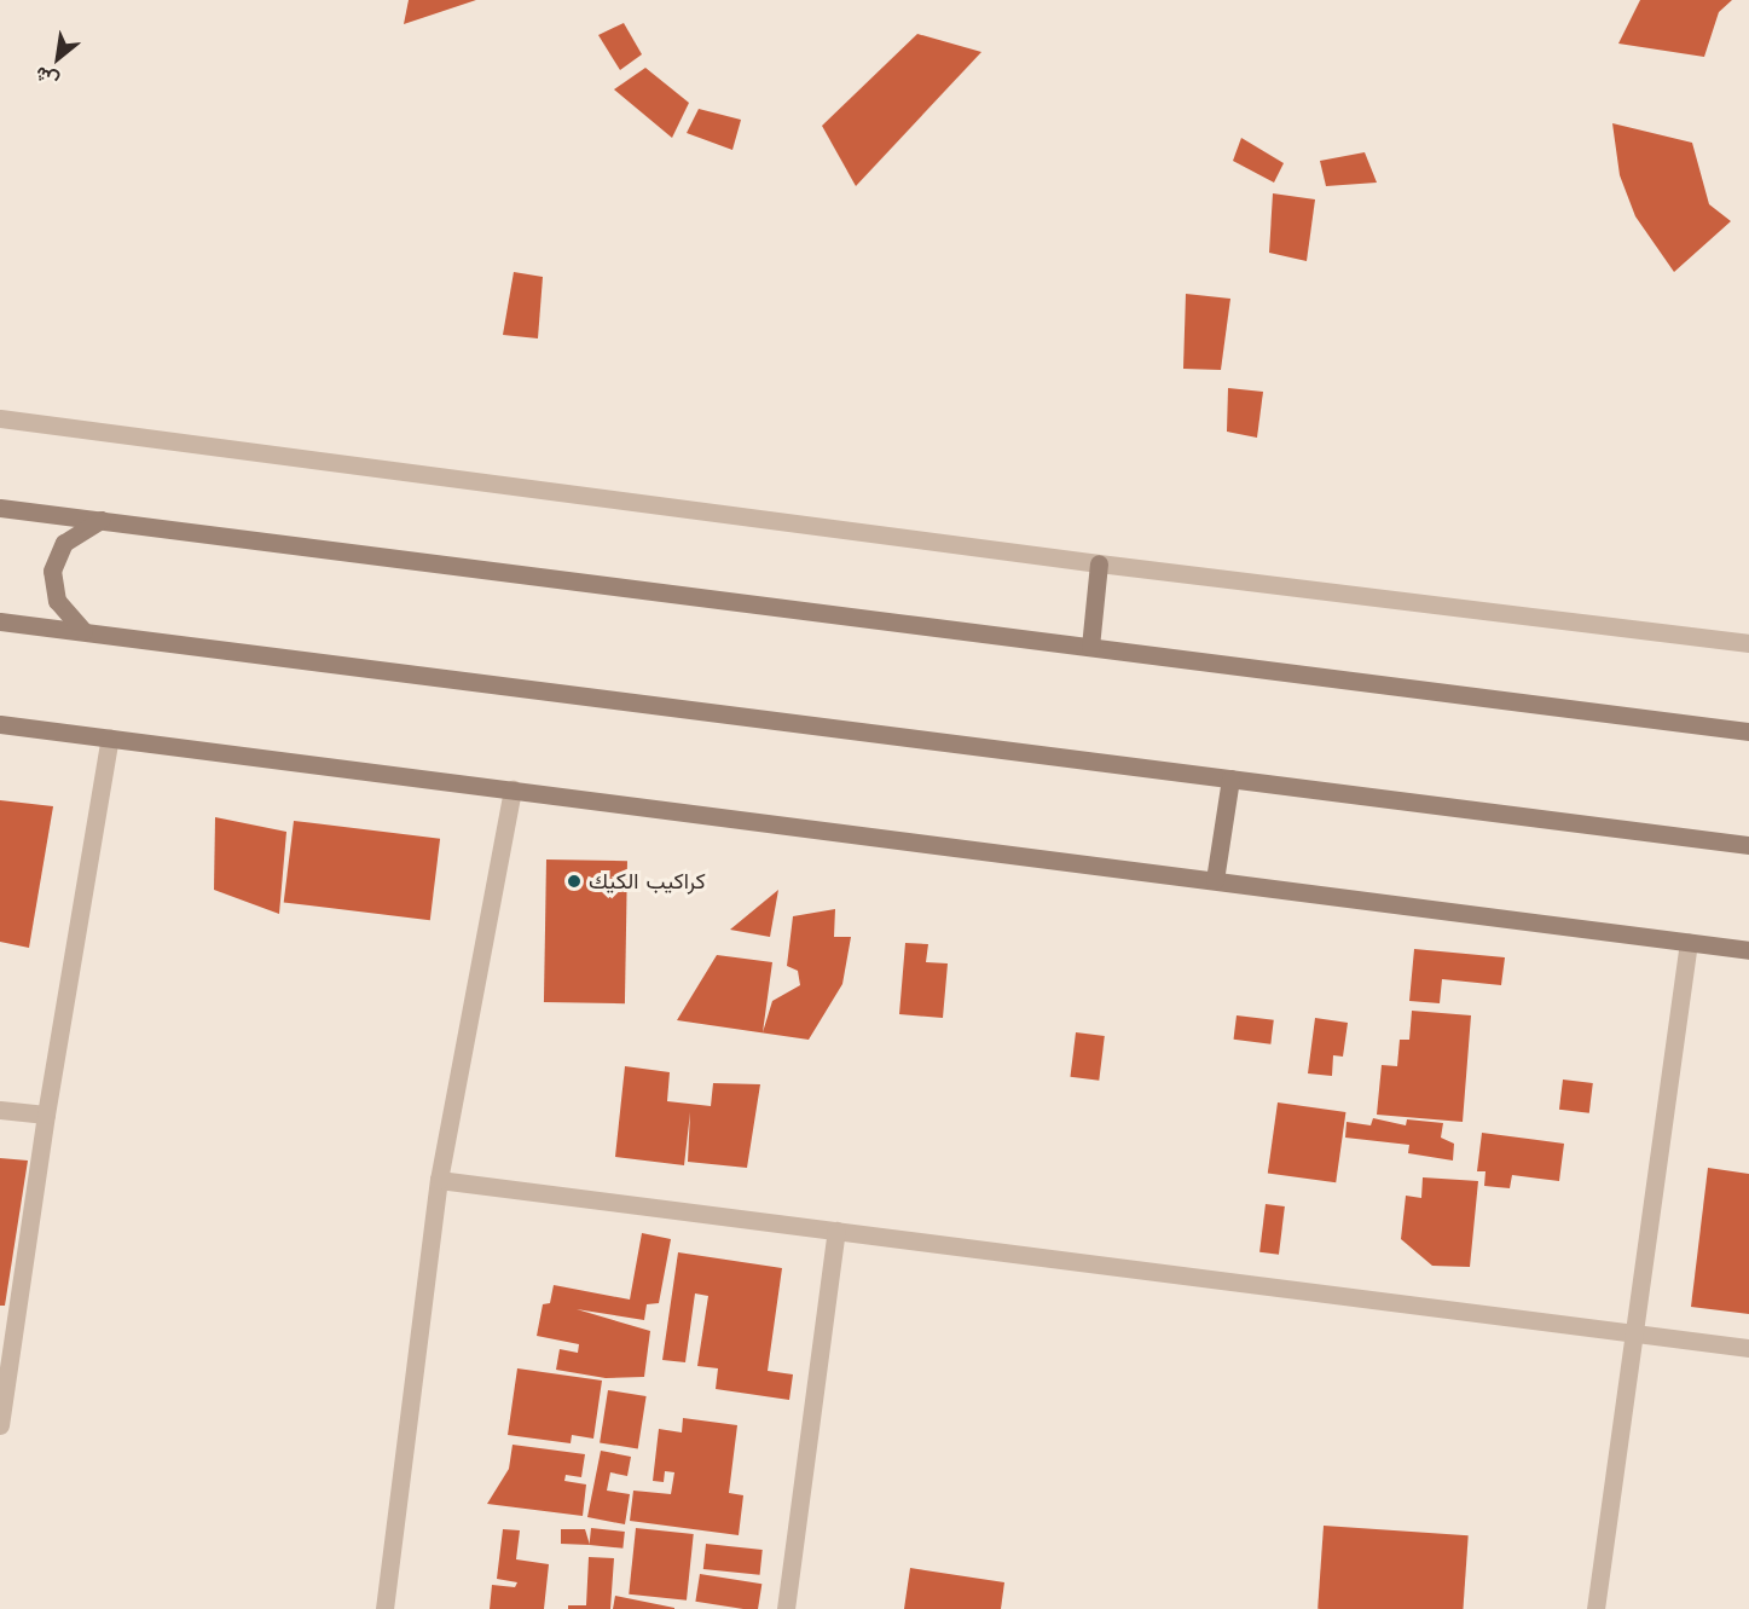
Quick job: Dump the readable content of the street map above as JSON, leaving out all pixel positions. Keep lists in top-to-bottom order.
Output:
{
  "places": ["كراكيب الكيك"],
  "north": "bottom left"
}
